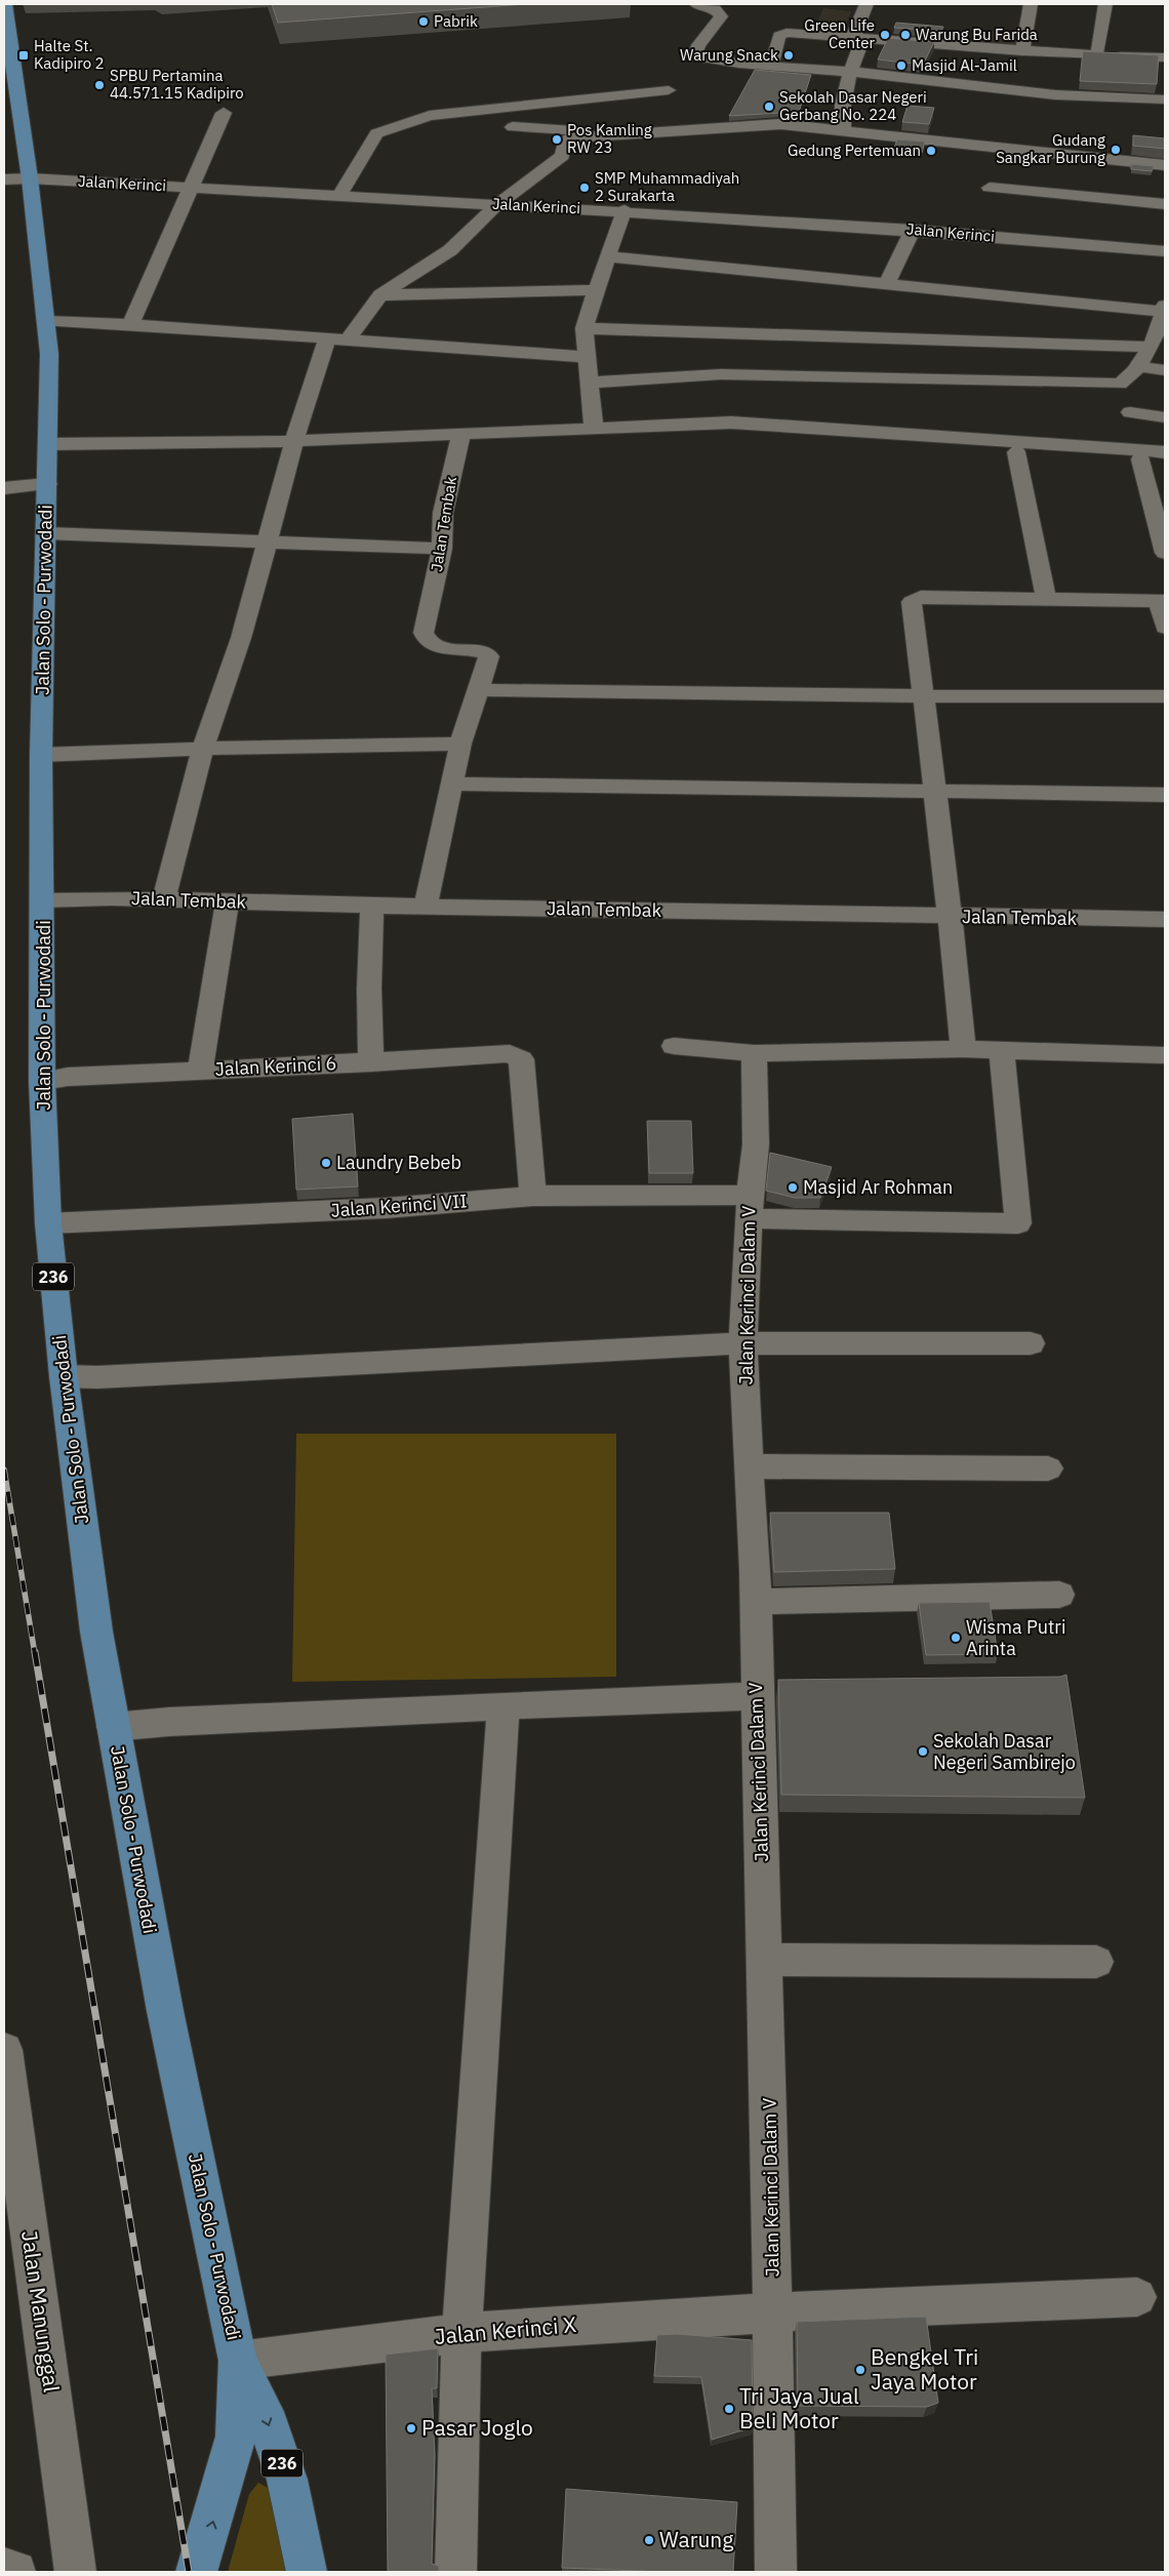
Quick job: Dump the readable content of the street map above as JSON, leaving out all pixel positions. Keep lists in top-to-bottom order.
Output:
{
  "streets": {
    "main road": ["Jalan Solo - Purwodadi", "236"],
    "street": [
      "Jalan Kerinci",
      "Jalan Tembak",
      "Jalan Kerinci 6",
      "Jalan Kerinci VII",
      "Jalan Kerinci Dalam V",
      "Jalan Manunggal",
      "Jalan Kerinci X"
    ]
  },
  "crossings": [
    ["Jalan Kerinci", "Jalan Solo - Purwodadi"],
    ["Jalan Tembak", "Jalan Solo - Purwodadi"],
    ["Jalan Solo - Purwodadi", "Jalan Kerinci 6"],
    ["Jalan Solo - Purwodadi", "Jalan Kerinci VII"],
    ["Jalan Solo - Purwodadi", "Jalan Kerinci X"],
    ["Jalan Kerinci 6", "Jalan Kerinci VII"],
    ["Jalan Kerinci VII", "Jalan Kerinci Dalam V"],
    ["Jalan Kerinci Dalam V", "Jalan Kerinci X"]
  ],
  "places": {
    "other": [
      "Pabrik",
      "Green Life Center",
      "Warung Bu Farida",
      "Warung Snack",
      "Masjid Al-Jamil",
      "SPBU Pertamina 44.571.15 Kadipiro",
      "Sekolah Dasar Negeri Gerbang No. 224",
      "Pos Kamling RW 23",
      "Gudang Sangkar Burung",
      "Gedung Pertemuan",
      "SMP Muhammadiyah 2 Surakarta",
      "Laundry Bebeb",
      "Masjid Ar Rohman",
      "Wisma Putri Arinta",
      "Sekolah Dasar Negeri Sambirejo",
      "Bengkel Tri Jaya Motor",
      "Tri Jaya Jual Beli Motor",
      "Pasar Joglo",
      "Warung"
    ],
    "transit": ["Halte St. Kadipiro 2"]
  }
}
